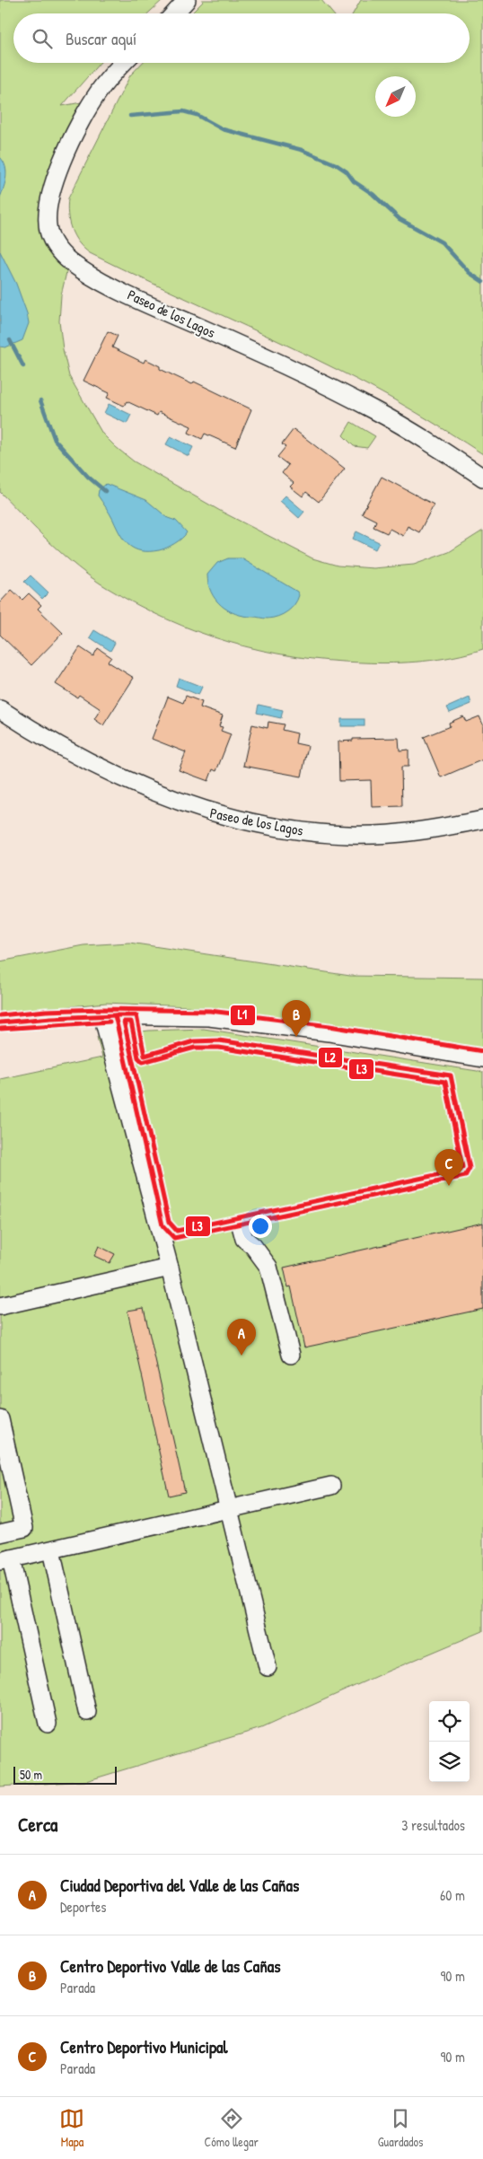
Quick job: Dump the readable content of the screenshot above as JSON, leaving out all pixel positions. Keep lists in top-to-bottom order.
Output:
{
  "streets": {
    "street": ["Paseo de los Lagos"]
  },
  "lines": ["transit line L1", "transit line L2", "transit line L3"],
  "scale_bar": "50 m",
  "north": "bottom left",
  "page": {
    "search": "Buscar aquí",
    "pins": ["B", "C", "A"],
    "scale": "50 m",
    "heading": ["Cerca", "3 resultados"],
    "list": [
      {
        "mark": "A",
        "name": "Ciudad Deportiva del Valle de las Cañas",
        "note": "Deportes",
        "value": "60 m"
      },
      {
        "mark": "B",
        "name": "Centro Deportivo Valle de las Cañas",
        "note": "Parada",
        "value": "90 m"
      },
      {
        "mark": "C",
        "name": "Centro Deportivo Municipal",
        "note": "Parada",
        "value": "90 m"
      }
    ],
    "nav": ["Mapa", "Cómo llegar", "Guardados"]
  }
}
